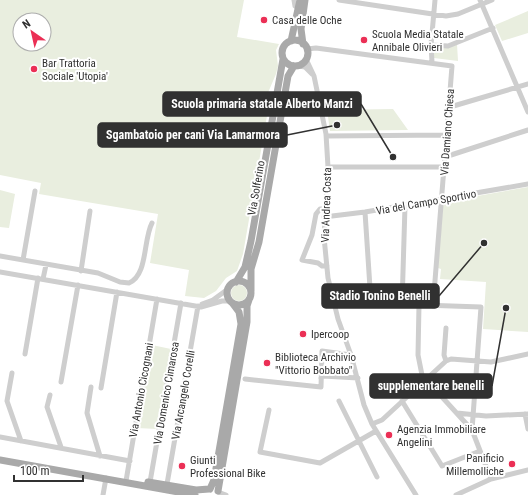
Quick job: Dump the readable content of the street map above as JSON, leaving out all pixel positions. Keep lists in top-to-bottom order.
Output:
{
  "streets": {
    "main road": ["Via Solferino"],
    "street": [
      "Via Damiano Chiesa",
      "Via del Campo Sportivo",
      "Via Andrea Costa",
      "Via Antonio Cicognani",
      "Via Domenico Cimarosa",
      "Via Arcangelo Corelli"
    ]
  },
  "crossings": [
    ["Via Damiano Chiesa", "Via del Campo Sportivo"],
    ["Via Solferino", "Via Andrea Costa"],
    ["Via del Campo Sportivo", "Via Andrea Costa"]
  ],
  "places": [
    "Casa delle Oche",
    "Scuola Media Statale Annibale Olivieri",
    "Bar Trattoria Sociale 'Utopia'",
    "Sgambatoio per cani Via Lamarmora",
    "Scuola primaria statale Alberto Manzi",
    "Stadio Tonino Benelli",
    "supplementare benelli",
    "Ipercoop",
    "Biblioteca Archivio \"Vittorio Bobbato\"",
    "Agenzia Immobiliare Angelini",
    "Panificio Millemolliche",
    "Giunti Professional Bike"
  ],
  "scale_bar": "100 m",
  "north": "top left"
}
